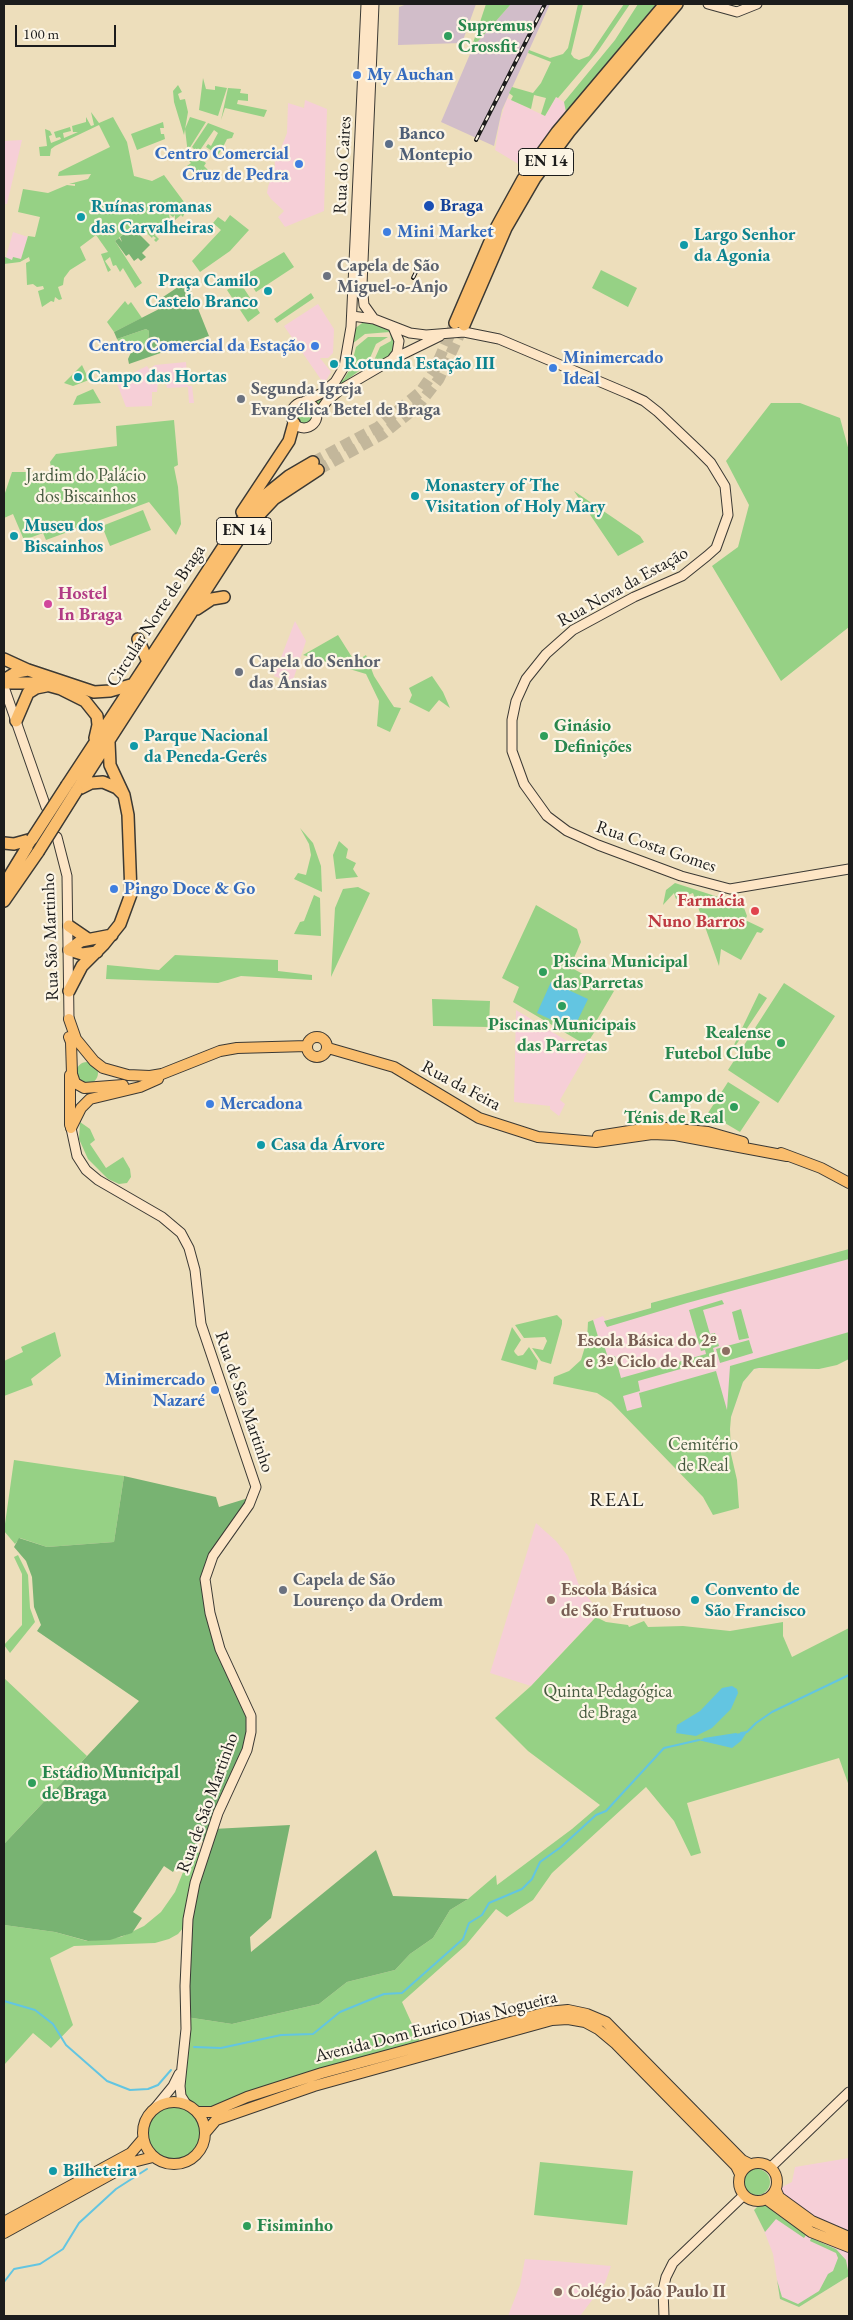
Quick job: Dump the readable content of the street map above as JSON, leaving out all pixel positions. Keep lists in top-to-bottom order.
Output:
{
  "streets": {
    "highway": ["EN 14", "Circular Norte de Braga"],
    "main road": ["Rua São Martinho", "Rua da Feira", "Avenida Dom Eurico Dias Nogueira"],
    "street": [
      "Rua do Caires",
      "Rua Nova da Estação",
      "Rua Costa Gomes",
      "Rua de São Martinho"
    ]
  },
  "crossings": [
    ["EN 14", "Rua Nova da Estação"],
    ["EN 14", "Circular Norte de Braga"],
    ["Rua do Caires", "Rua Nova da Estação"],
    ["Rua Nova da Estação", "Rua Costa Gomes"],
    ["Rua São Martinho", "Rua de São Martinho"],
    ["Rua de São Martinho", "Avenida Dom Eurico Dias Nogueira"]
  ],
  "districts": ["REAL"],
  "parks": ["Jardim do Palácio dos Biscainhos", "Cemitério de Real", "Quinta Pedagógica de Braga"],
  "places": [
    "Supremus Crossfit",
    "My Auchan",
    "Banco Montepio",
    "Centro Comercial Cruz de Pedra",
    "Braga",
    "Ruínas romanas das Carvalheiras",
    "Mini Market",
    "Largo Senhor da Agonia",
    "Capela de São Miguel-o-Anjo",
    "Praça Camilo Castelo Branco",
    "Centro Comercial da Estação",
    "Rotunda Estação III",
    "Minimercado Ideal",
    "Campo das Hortas",
    "Segunda Igreja Evangélica Betel de Braga",
    "Monastery of The Visitation of Holy Mary",
    "Museu dos Biscainhos",
    "Hostel In Braga",
    "Capela do Senhor das Ânsias",
    "Ginásio Definições",
    "Parque Nacional da Peneda-Gerês",
    "Pingo Doce & Go",
    "Farmácia Nuno Barros",
    "Piscina Municipal das Parretas",
    "Piscinas Municipais das Parretas",
    "Realense Futebol Clube",
    "Mercadona",
    "Campo de Ténis de Real",
    "Casa da Árvore",
    "Escola Básica do 2º e 3º Ciclo de Real",
    "Minimercado Nazaré",
    "Capela de São Lourenço da Ordem",
    "Escola Básica de São Frutuoso",
    "Convento de São Francisco",
    "Estádio Municipal de Braga",
    "Bilheteira",
    "Fisiminho",
    "Colégio João Paulo II"
  ],
  "scale_bar": "100 m"
}
